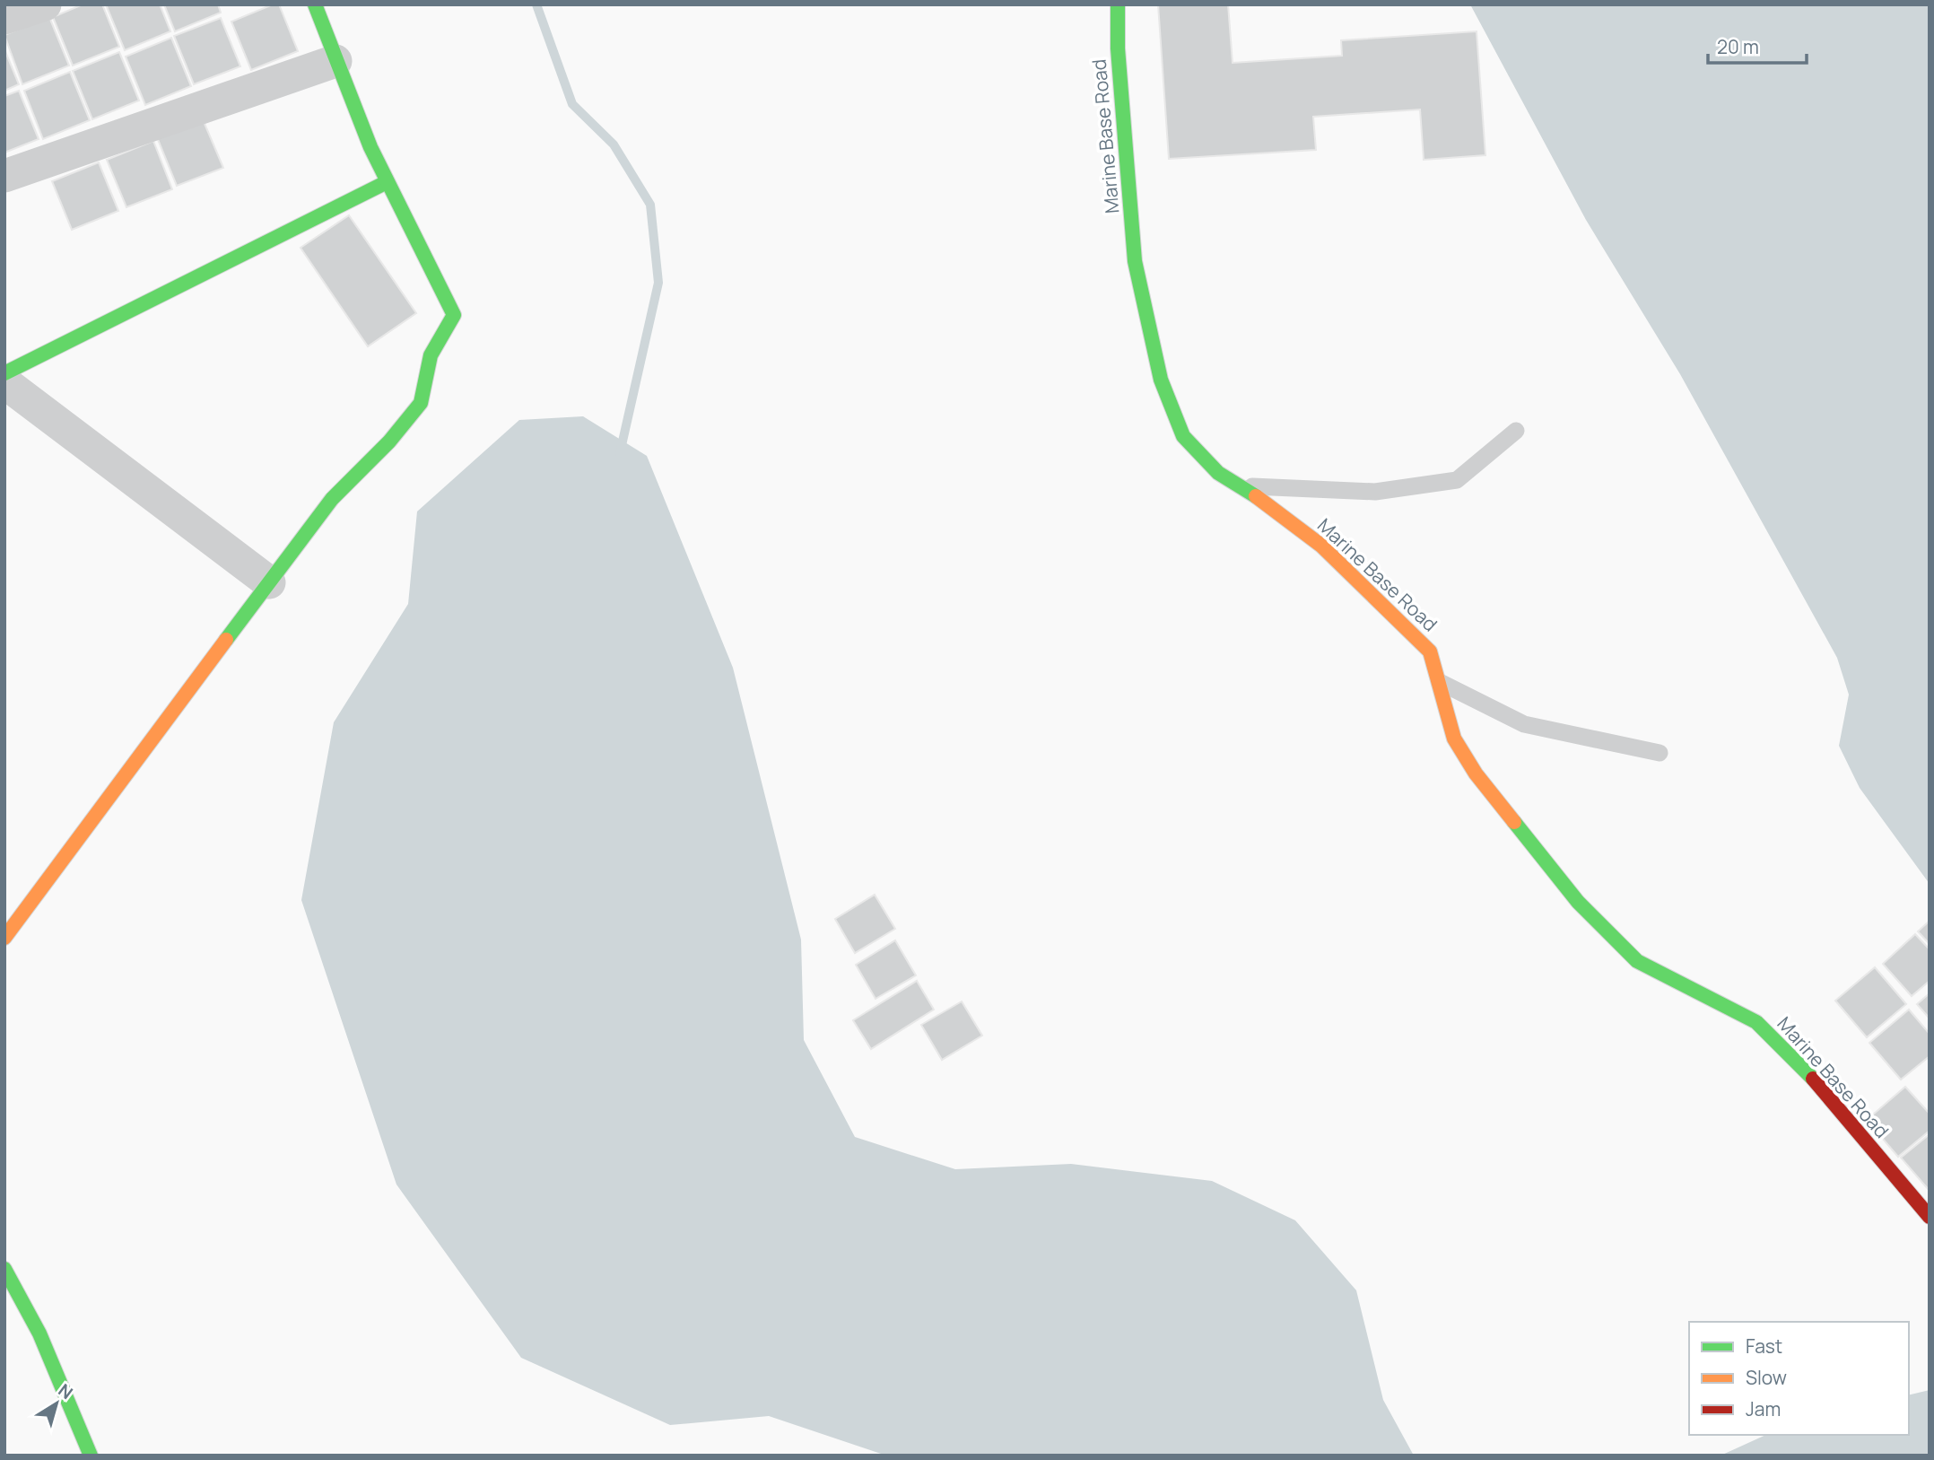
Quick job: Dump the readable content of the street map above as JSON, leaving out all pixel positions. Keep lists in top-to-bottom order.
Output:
{
  "streets": {
    "street": ["Marine Base Road"]
  },
  "legend": ["Fast", "Slow", "Jam"],
  "scale_bar": "20 m",
  "north": "top right"
}
